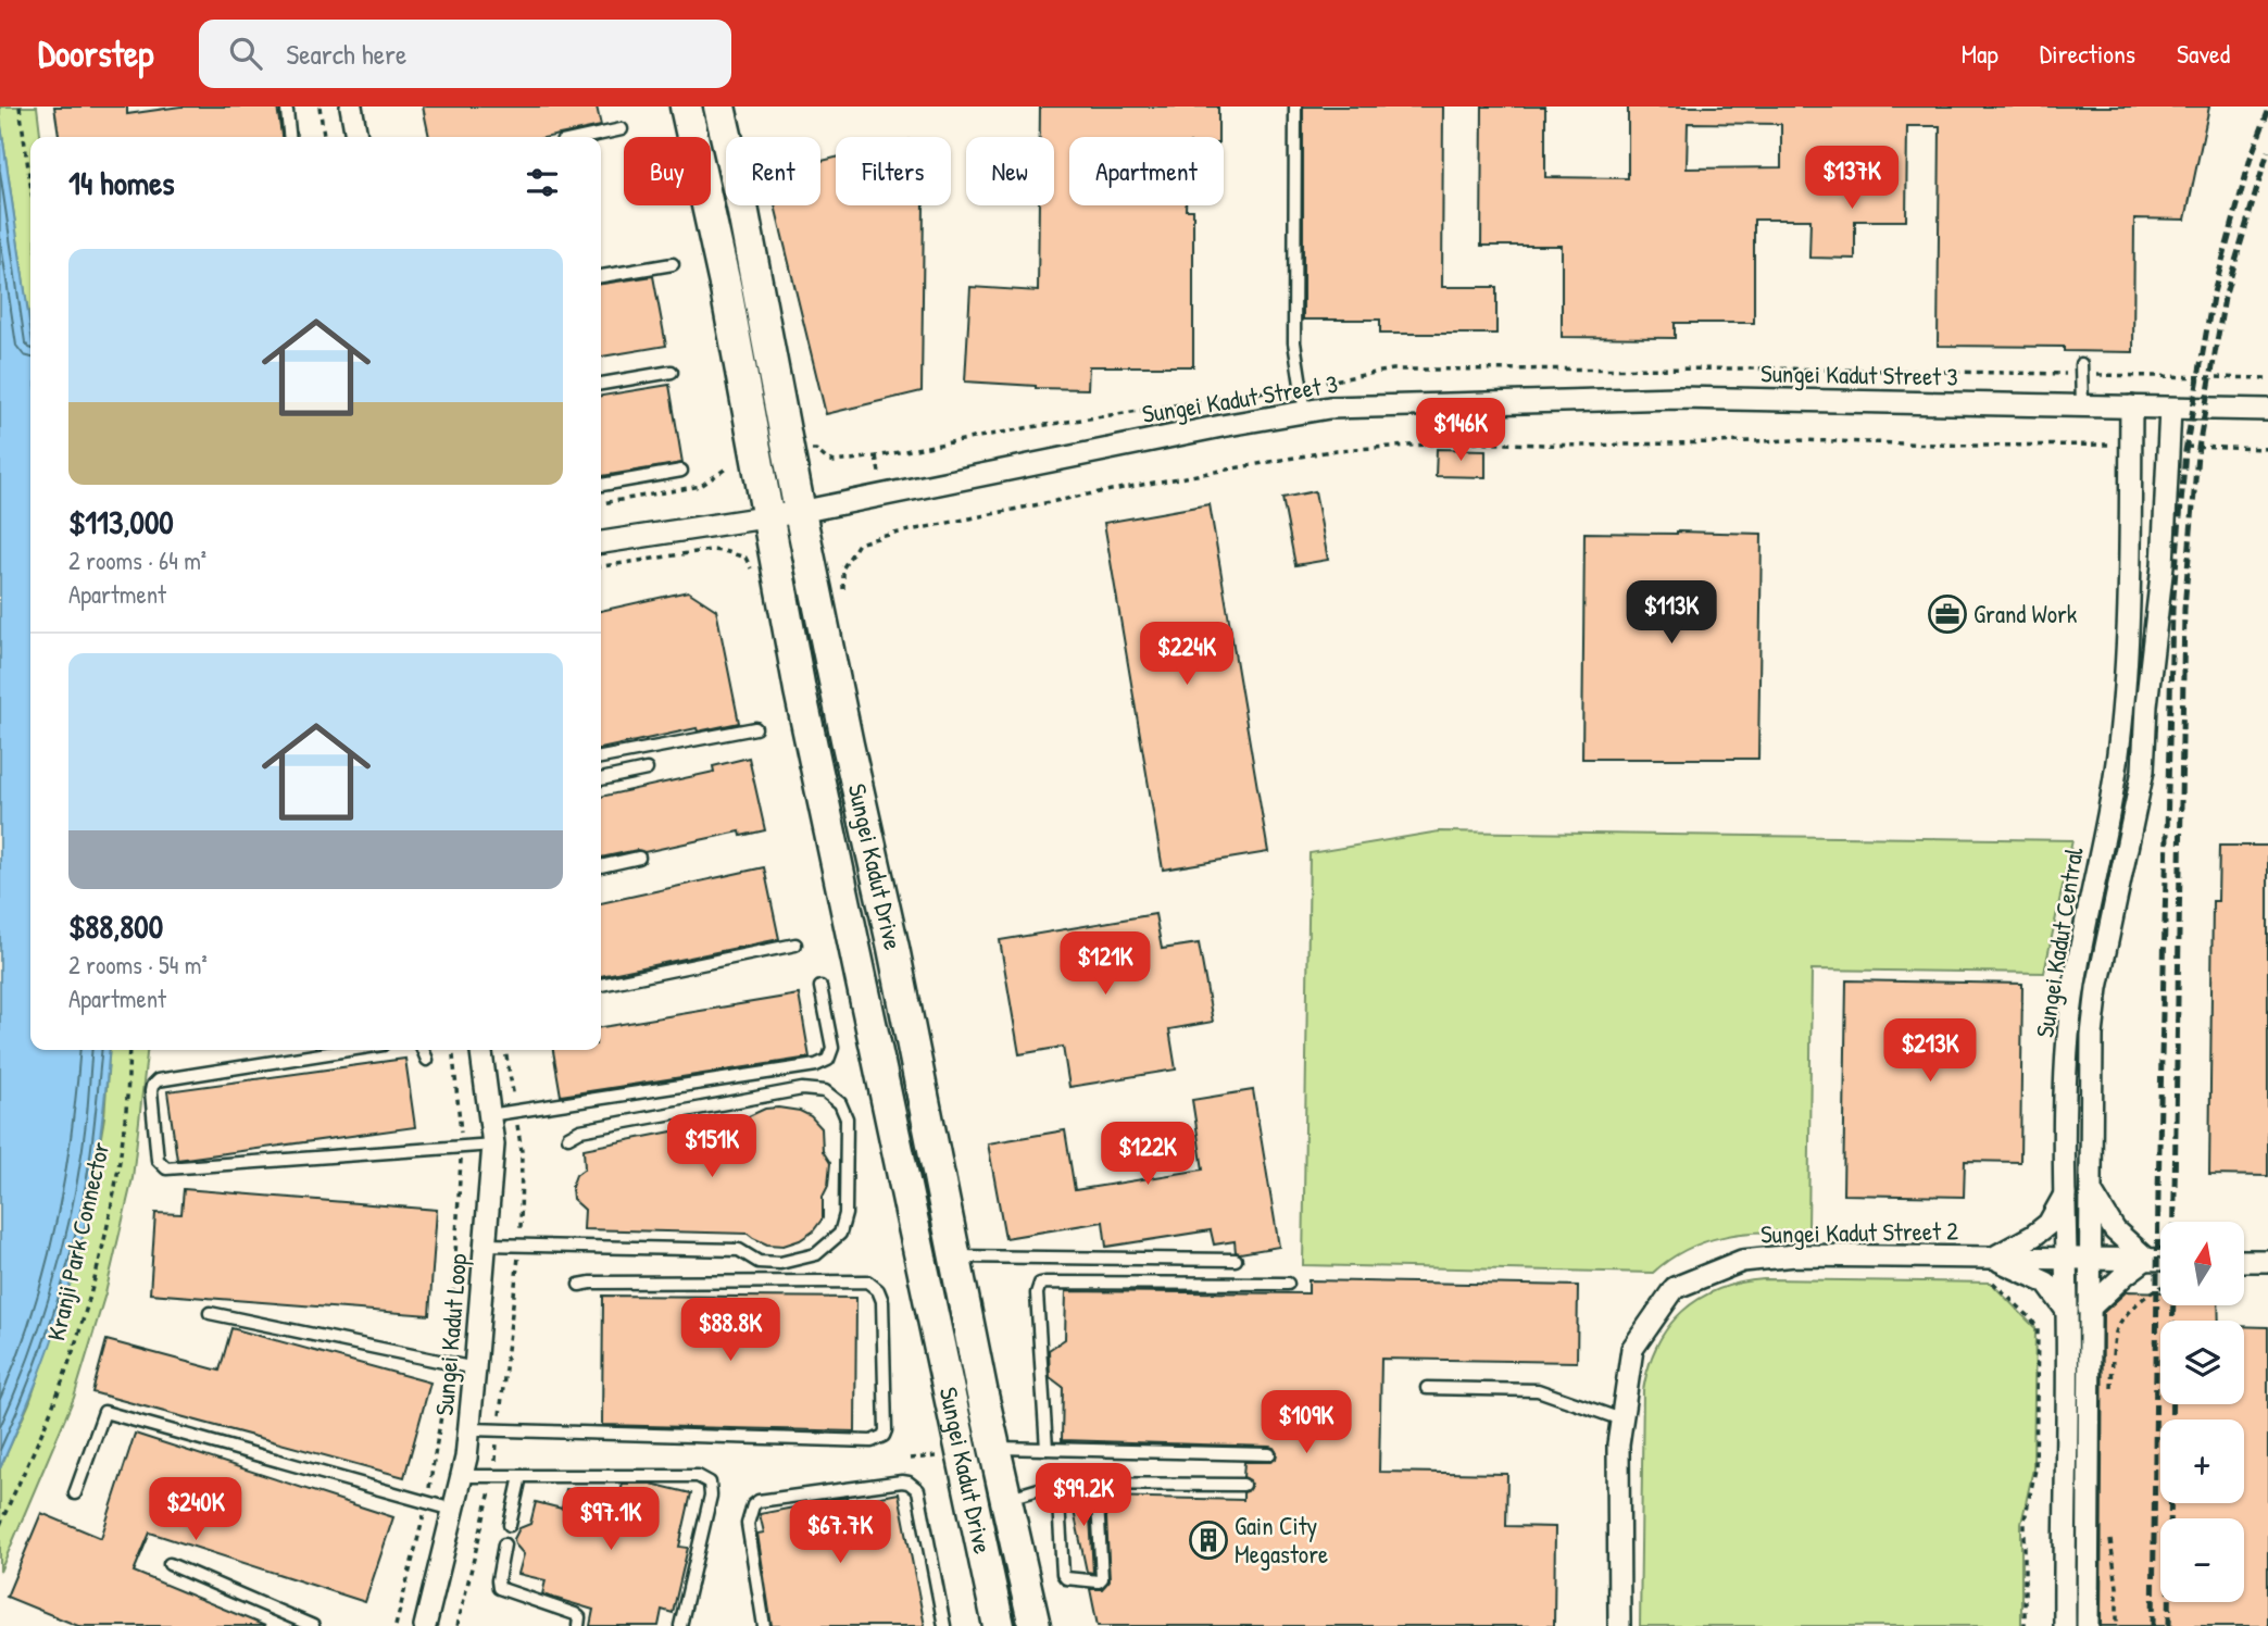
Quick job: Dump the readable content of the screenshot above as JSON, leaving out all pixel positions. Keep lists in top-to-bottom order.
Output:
{
  "streets": {
    "main road": ["Sungei Kadut Drive"],
    "street": [
      "Sungei Kadut Street 3",
      "Sungei Kadut Central",
      "Sungei Kadut Street 2",
      "Sungei Kadut Loop"
    ],
    "path": ["Kranji Park Connector"]
  },
  "crossings": [
    ["Sungei Kadut Street 3", "Sungei Kadut Drive"],
    ["Sungei Kadut Street 3", "Sungei Kadut Central"],
    ["Sungei Kadut Central", "Sungei Kadut Street 2"]
  ],
  "places": {
    "office": ["Grand Work"],
    "building": ["Gain City Megastore"]
  },
  "north": "top",
  "page": {
    "header": "Doorstep",
    "search": "Search here",
    "nav": ["Map", "Directions", "Saved"],
    "chip": [
      "Buy",
      "Rent",
      "Filters",
      "New",
      "Apartment"
    ],
    "heading": "14 homes",
    "price": [
      "$137K",
      "$146K",
      "$113K",
      "$224K",
      "$121K",
      "$213K",
      "$151K",
      "$122K",
      "$88.8K",
      "$109K",
      "$99.2K",
      "$240K",
      "$97.1K",
      "$67.7K"
    ],
    "list": [
      {
        "name": "$113,000",
        "note": "2 rooms · 64 m² · Apartment"
      },
      {
        "name": "$88,800",
        "note": "2 rooms · 54 m² · Apartment"
      }
    ],
    "map_buttons": ["+", "−"]
  }
}
